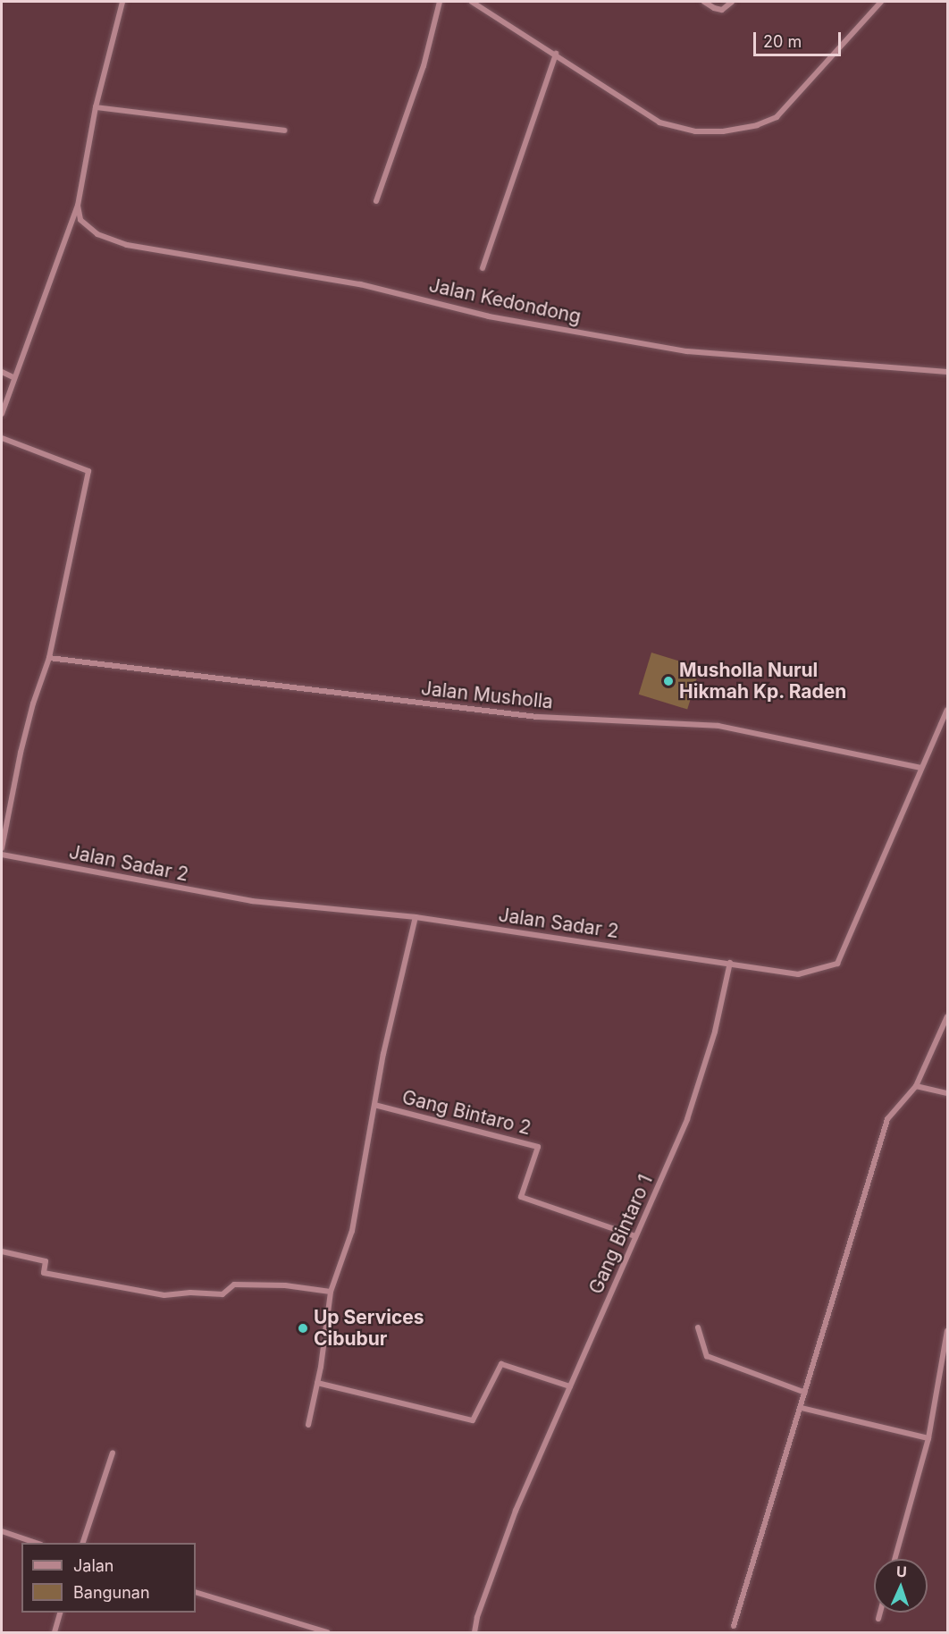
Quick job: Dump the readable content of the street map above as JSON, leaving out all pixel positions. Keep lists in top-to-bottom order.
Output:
{
  "streets": {
    "street": [
      "Jalan Kedondong",
      "Jalan Musholla",
      "Jalan Sadar 2",
      "Gang Bintaro 2",
      "Gang Bintaro 1"
    ]
  },
  "crossings": [
    ["Jalan Musholla", "Jalan Sadar 2"],
    ["Jalan Sadar 2", "Gang Bintaro 2"],
    ["Jalan Sadar 2", "Gang Bintaro 1"],
    ["Gang Bintaro 2", "Gang Bintaro 1"]
  ],
  "places": ["Musholla Nurul Hikmah Kp. Raden", "Up Services Cibubur"],
  "legend": ["Jalan", "Bangunan"],
  "scale_bar": "20 m",
  "north": "top"
}
